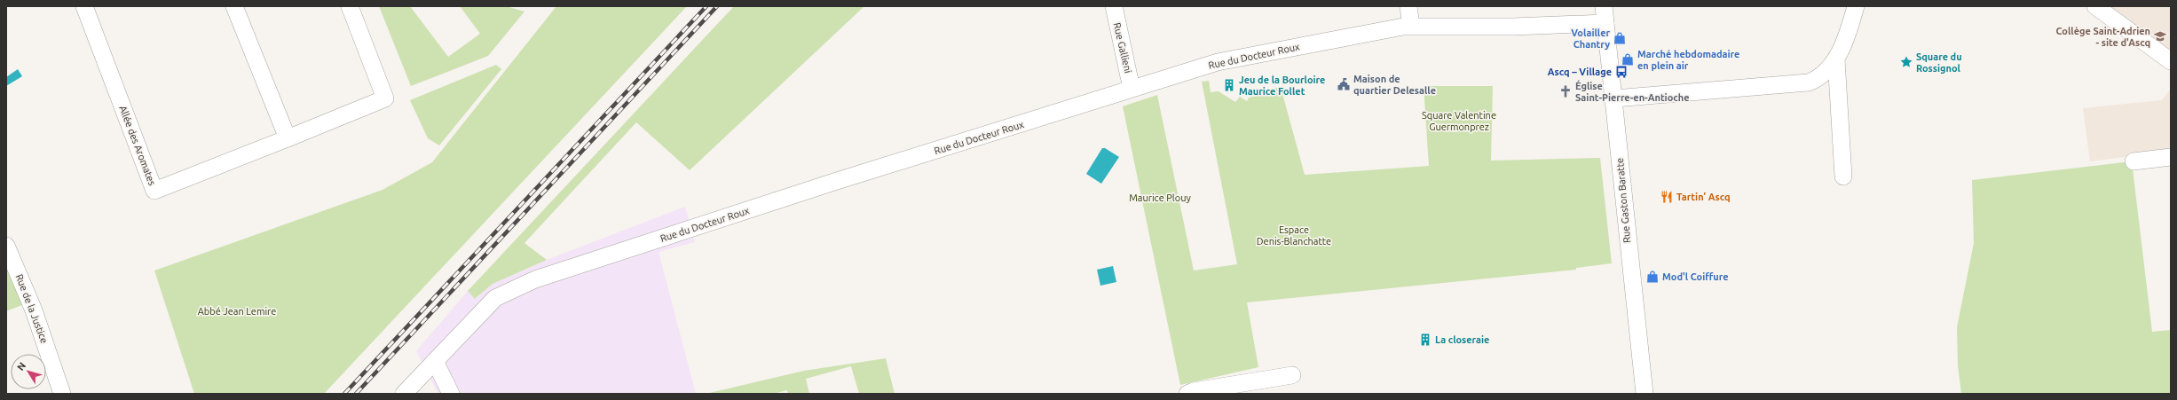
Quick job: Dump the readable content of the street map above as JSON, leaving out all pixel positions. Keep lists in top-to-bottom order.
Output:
{
  "streets": {
    "street": [
      "Rue Gallieni",
      "Rue du Docteur Roux",
      "Allée des Aromates",
      "Rue Gaston Baratte",
      "Rue de la Justice"
    ]
  },
  "crossings": [
    ["Rue Gallieni", "Rue du Docteur Roux"],
    ["Rue du Docteur Roux", "Rue Gaston Baratte"]
  ],
  "parks": [
    "Square Valentine Guermonprez",
    "Maurice Plouy",
    "Espace Denis-Blanchatte",
    "Abbé Jean Lemire"
  ],
  "places": {
    "school or university": ["Collège Saint-Adrien - site d'Ascq"],
    "shop": ["Volailler Chantry", "Marché hebdomadaire en plein air", "Mod'l Coiffure"],
    "place": ["Square du Rossignol"],
    "bus stop": ["Ascq – Village"],
    "public building": ["Maison de quartier Delesalle"],
    "building": ["Jeu de la Bourloire Maurice Follet", "La closeraie"],
    "church": ["Église Saint-Pierre-en-Antioche"],
    "restaurant": ["Tartin’ Ascq"]
  },
  "north": "top left"
}
